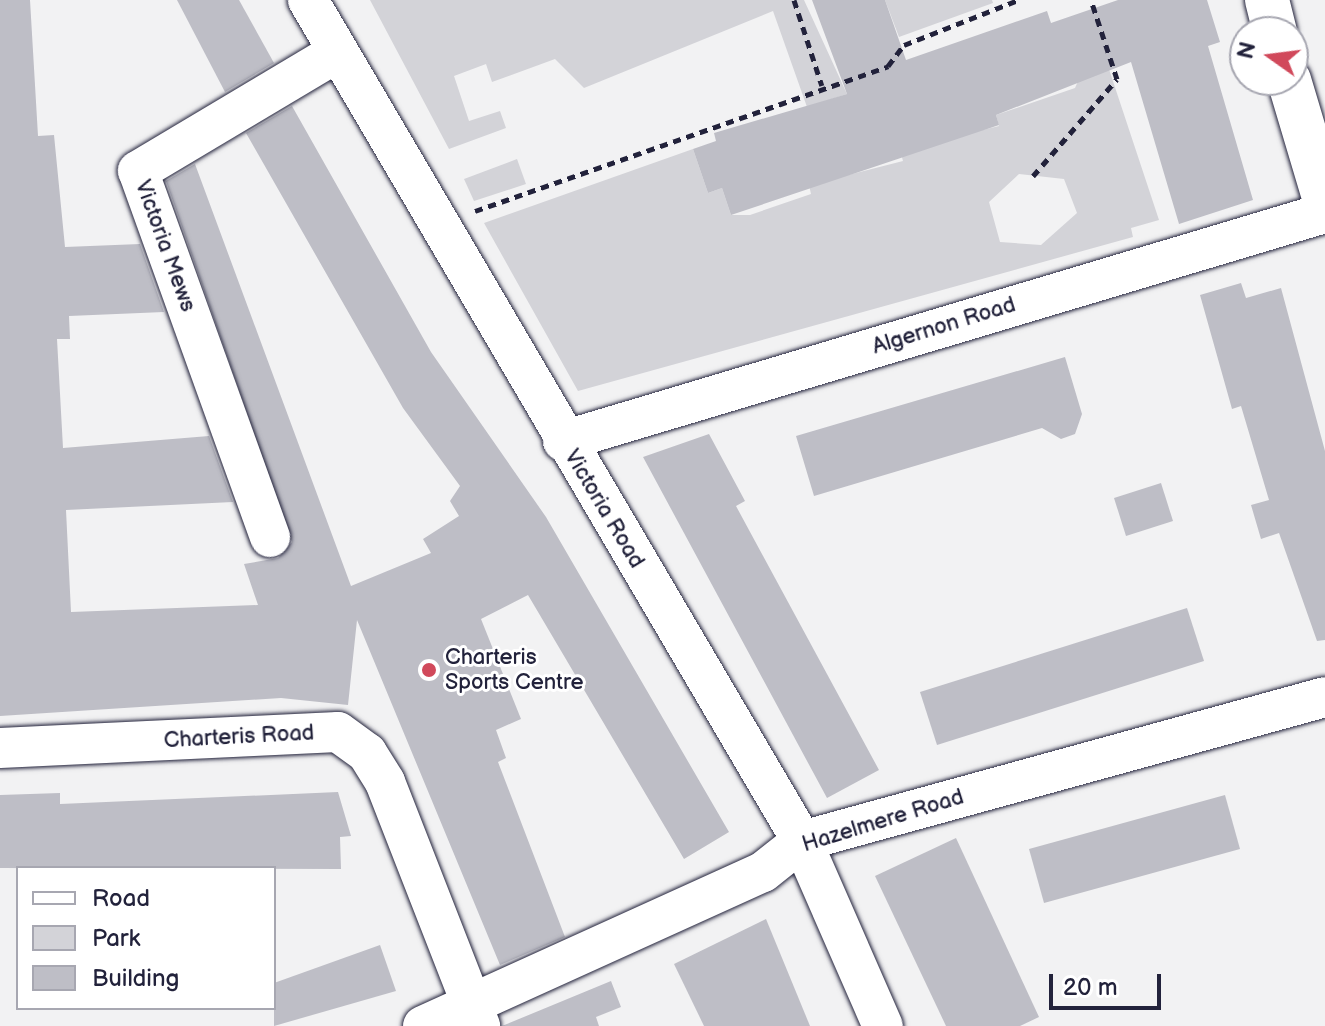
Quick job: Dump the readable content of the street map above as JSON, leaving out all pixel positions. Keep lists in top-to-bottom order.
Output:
{
  "streets": {
    "street": [
      "Victoria Mews",
      "Algernon Road",
      "Victoria Road",
      "Charteris Road",
      "Hazelmere Road"
    ]
  },
  "crossings": [
    ["Victoria Mews", "Victoria Road"],
    ["Algernon Road", "Victoria Road"],
    ["Victoria Road", "Hazelmere Road"],
    ["Charteris Road", "Hazelmere Road"]
  ],
  "places": ["Charteris Sports Centre"],
  "legend": ["Road", "Park", "Building"],
  "scale_bar": "20 m",
  "north": "left"
}
